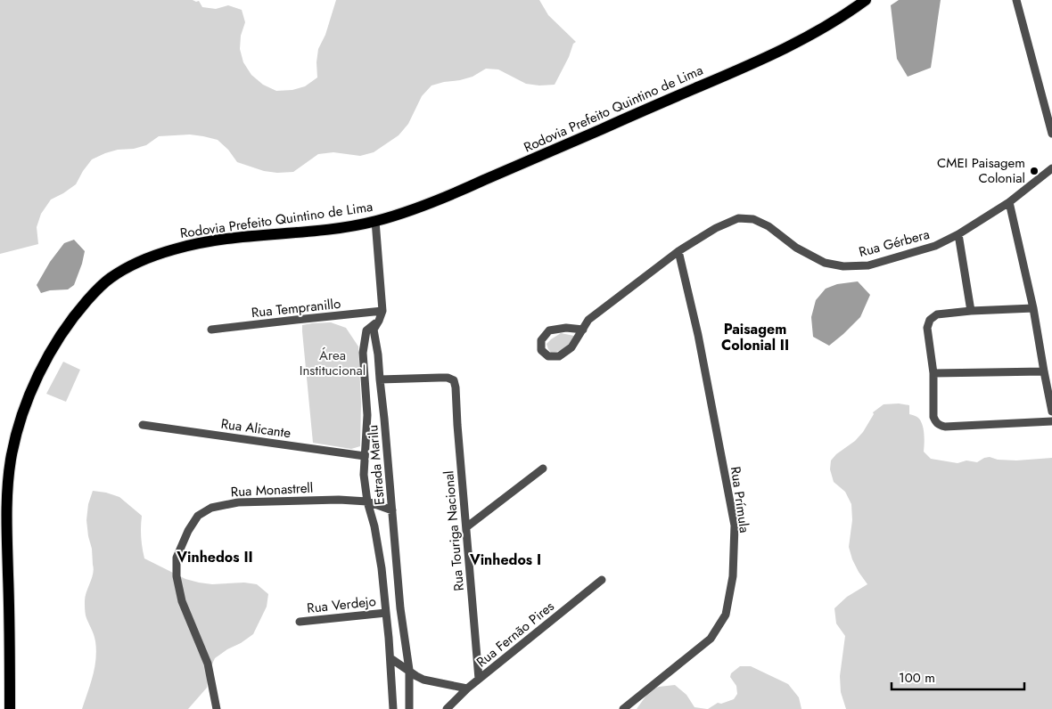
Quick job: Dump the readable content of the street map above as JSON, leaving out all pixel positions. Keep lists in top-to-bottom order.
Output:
{
  "streets": {
    "main road": ["Rodovia Prefeito Quintino de Lima"],
    "street": [
      "Rua Gérbera",
      "Rua Tempranillo",
      "Rua Alicante",
      "Estrada Marilu",
      "Rua Monastrell",
      "Rua Prímula",
      "Rua Touriga Nacional",
      "Rua Verdejo",
      "Rua Fernão Pires"
    ]
  },
  "crossings": [
    ["Rodovia Prefeito Quintino de Lima", "Estrada Marilu"],
    ["Rua Gérbera", "Rua Prímula"],
    ["Rua Tempranillo", "Estrada Marilu"],
    ["Estrada Marilu", "Rua Monastrell"],
    ["Estrada Marilu", "Rua Touriga Nacional"],
    ["Rua Touriga Nacional", "Rua Fernão Pires"]
  ],
  "districts": ["Paisagem Colonial II", "Vinhedos II", "Vinhedos I"],
  "parks": ["Área Institucional"],
  "places": ["CMEI Paisagem Colonial"],
  "scale_bar": "100 m"
}
